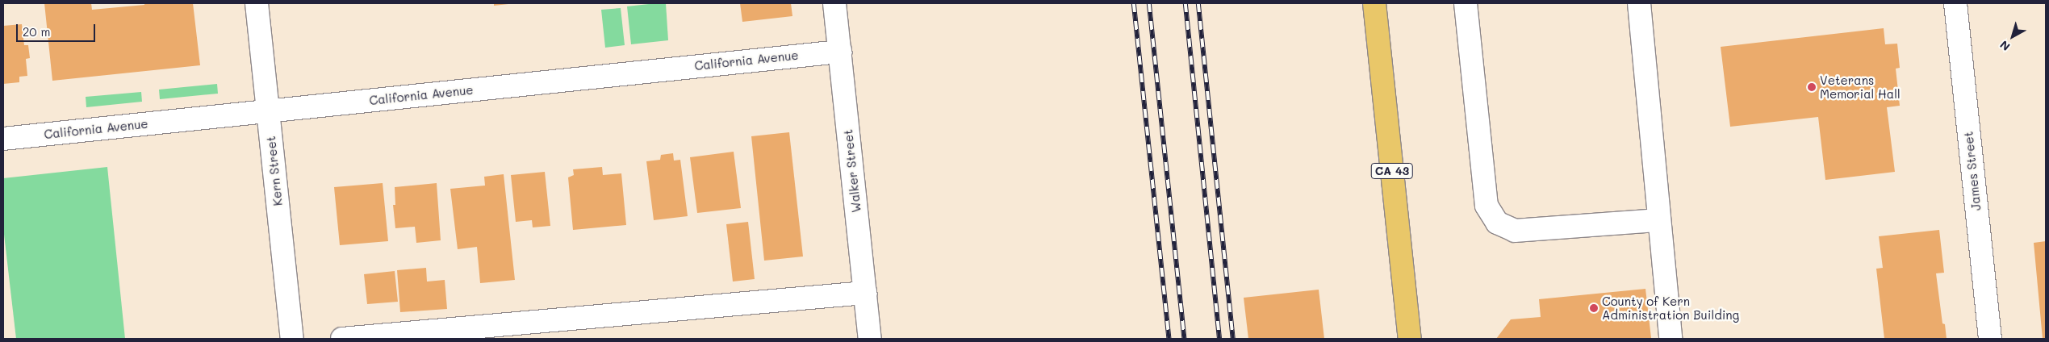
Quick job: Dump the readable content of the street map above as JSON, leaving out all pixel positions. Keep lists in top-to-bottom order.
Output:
{
  "streets": {
    "main road": ["CA 43"],
    "street": [
      "California Avenue",
      "Kern Street",
      "Walker Street",
      "James Street"
    ]
  },
  "crossings": [
    ["California Avenue", "Kern Street"],
    ["California Avenue", "Walker Street"]
  ],
  "places": ["Veterans Memorial Hall", "County of Kern Administration Building"],
  "scale_bar": "20 m",
  "north": "bottom left"
}
